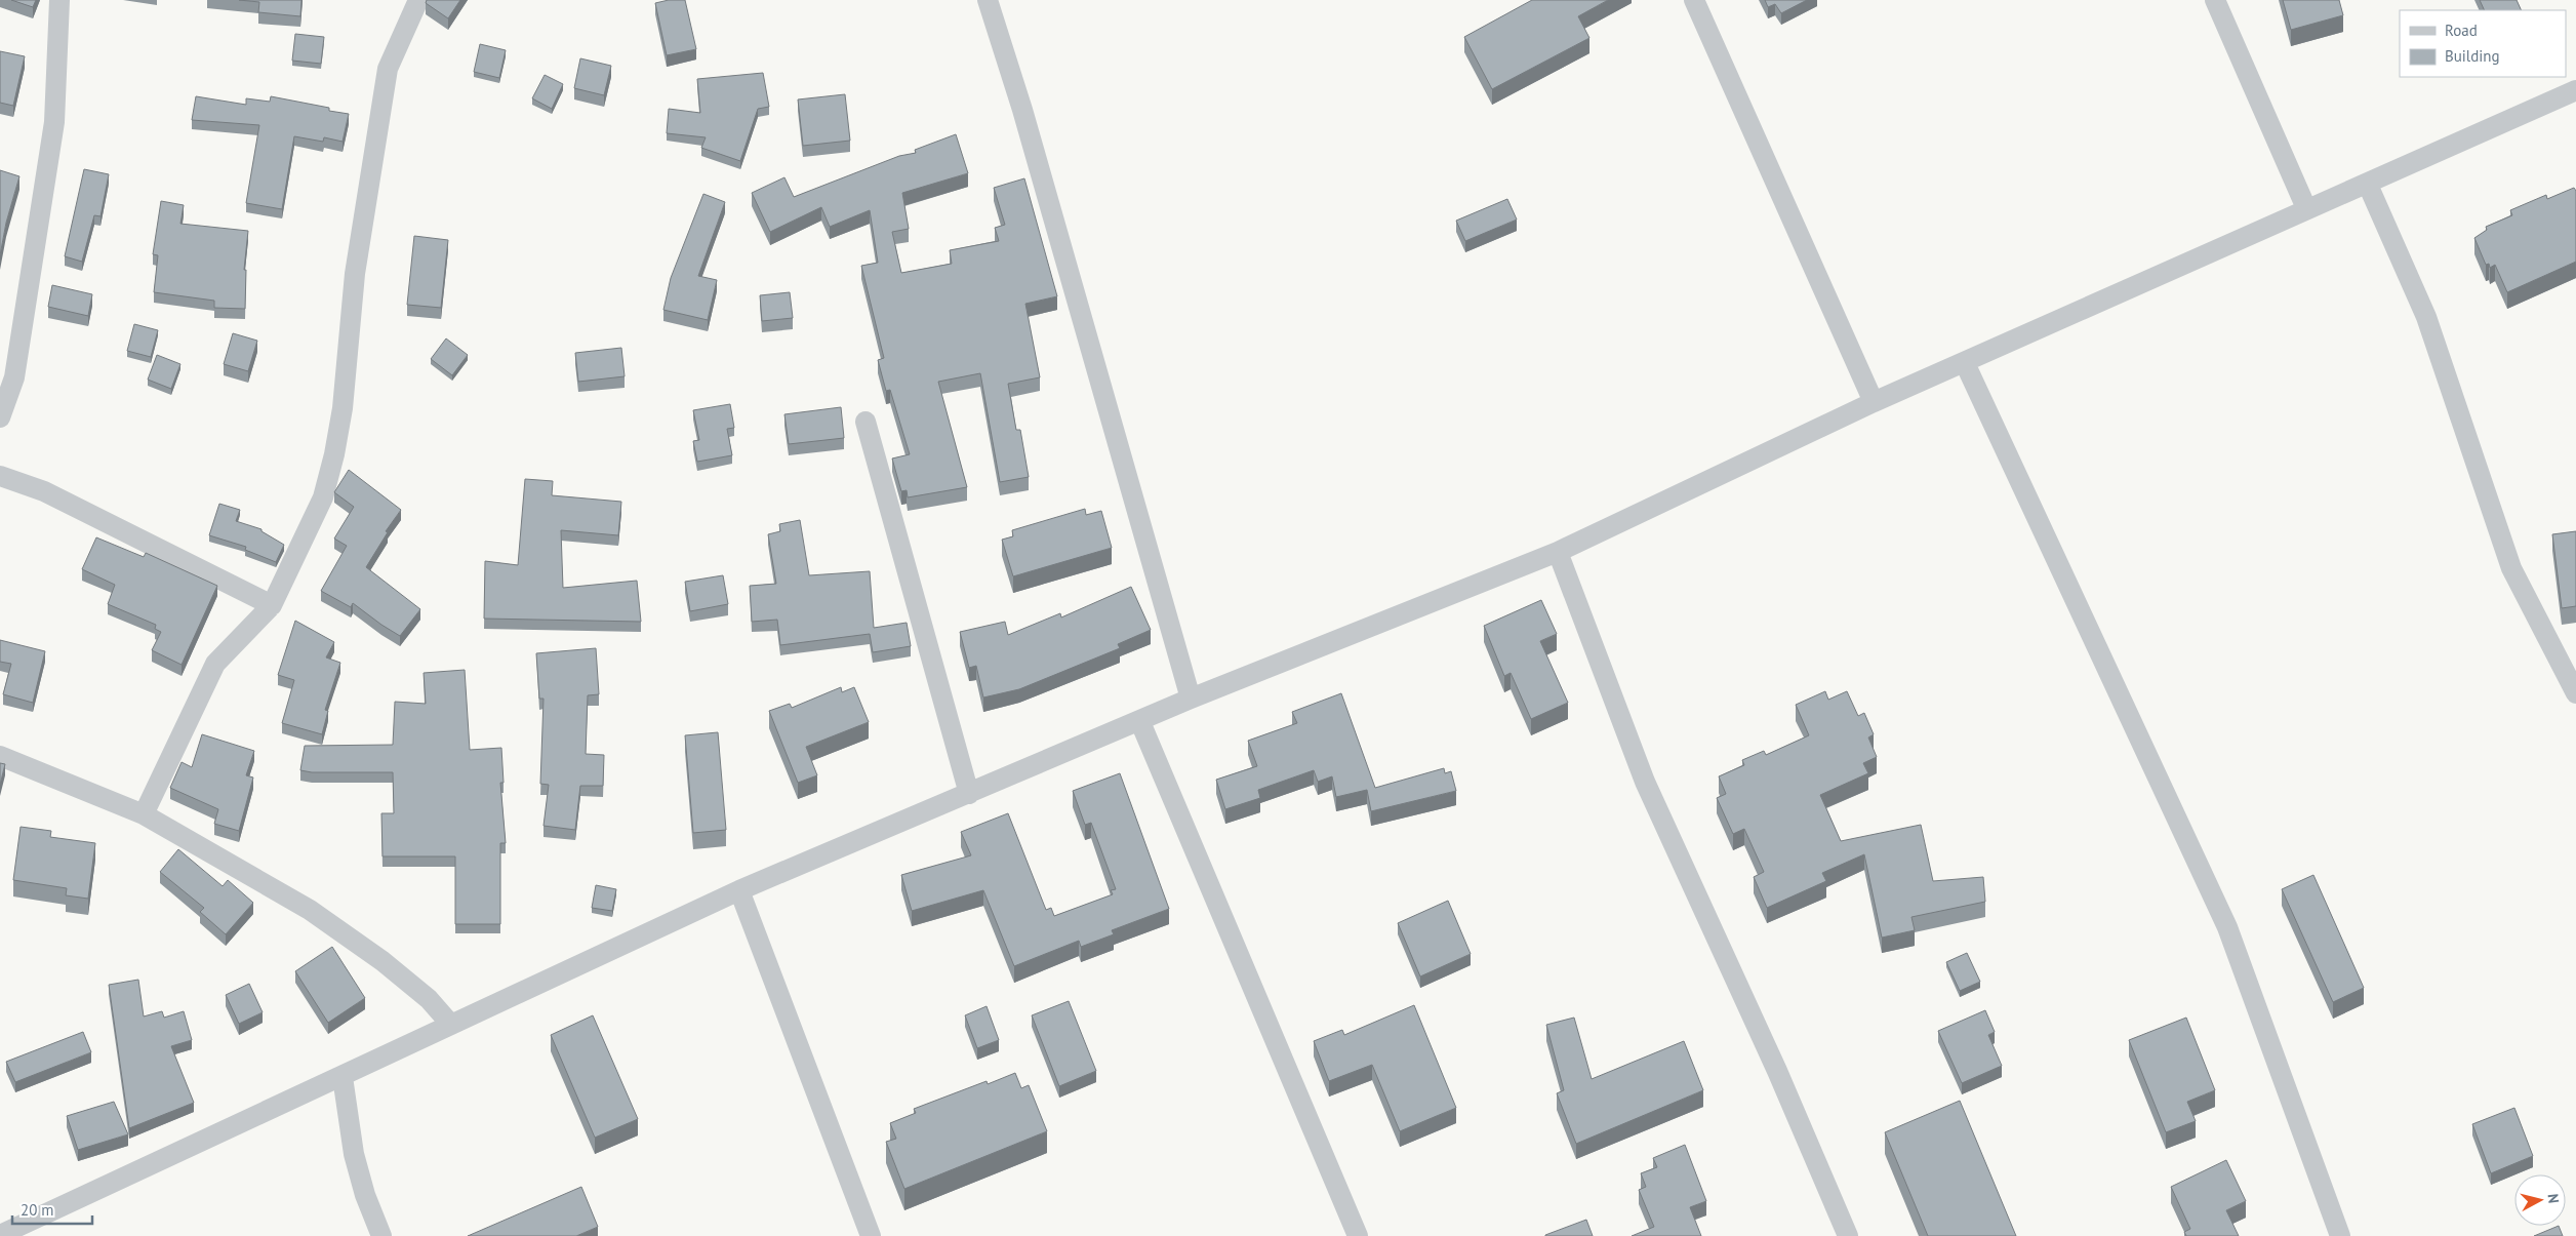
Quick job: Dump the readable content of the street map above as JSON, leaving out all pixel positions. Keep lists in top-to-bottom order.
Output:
{
  "legend": ["Road", "Building"],
  "scale_bar": "20 m",
  "north": "right"
}
